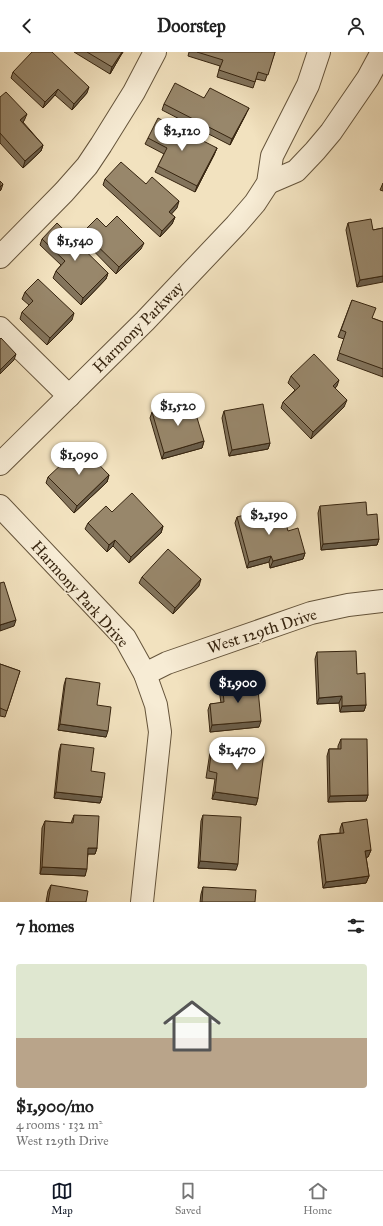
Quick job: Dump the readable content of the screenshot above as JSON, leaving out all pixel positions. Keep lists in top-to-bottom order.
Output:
{
  "streets": {
    "street": ["Harmony Parkway", "Harmony Park Drive", "West 129th Drive"]
  },
  "crossings": [
    ["Harmony Park Drive", "West 129th Drive"]
  ],
  "page": {
    "header": "Doorstep",
    "price": [
      "$2,120",
      "$1,540",
      "$1,520",
      "$1,090",
      "$2,190",
      "$1,900",
      "$1,470"
    ],
    "heading": "7 homes",
    "list": [
      {
        "name": "$1,900/mo",
        "note": "4 rooms · 132 m² · West 129th Drive"
      }
    ],
    "tabs": ["Map", "Saved", "Home"]
  }
}
